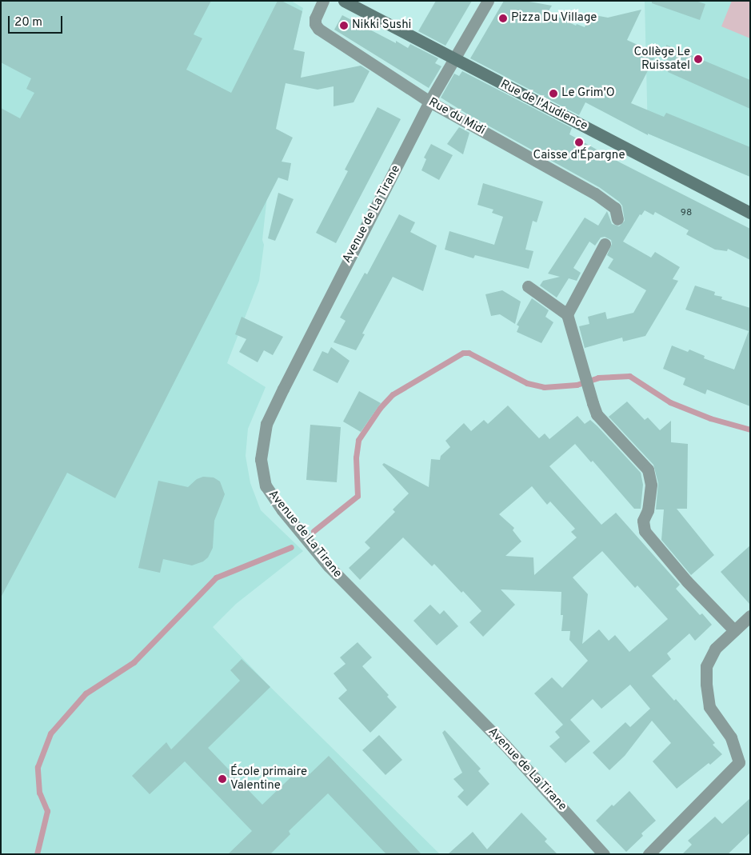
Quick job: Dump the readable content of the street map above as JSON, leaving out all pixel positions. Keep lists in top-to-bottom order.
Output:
{
  "streets": {
    "street": ["Rue de l'Audience", "Rue du Midi", "Avenue de La Tirane"]
  },
  "crossings": [
    ["Rue de l'Audience", "Avenue de La Tirane"],
    ["Rue du Midi", "Avenue de La Tirane"]
  ],
  "places": [
    "Pizza Du Village",
    "Nikki Sushi",
    "Collège Le Ruissatel",
    "Le Grim'O",
    "Caisse d'Épargne",
    "École primaire Valentine"
  ],
  "house_numbers": ["98"],
  "scale_bar": "20 m"
}
